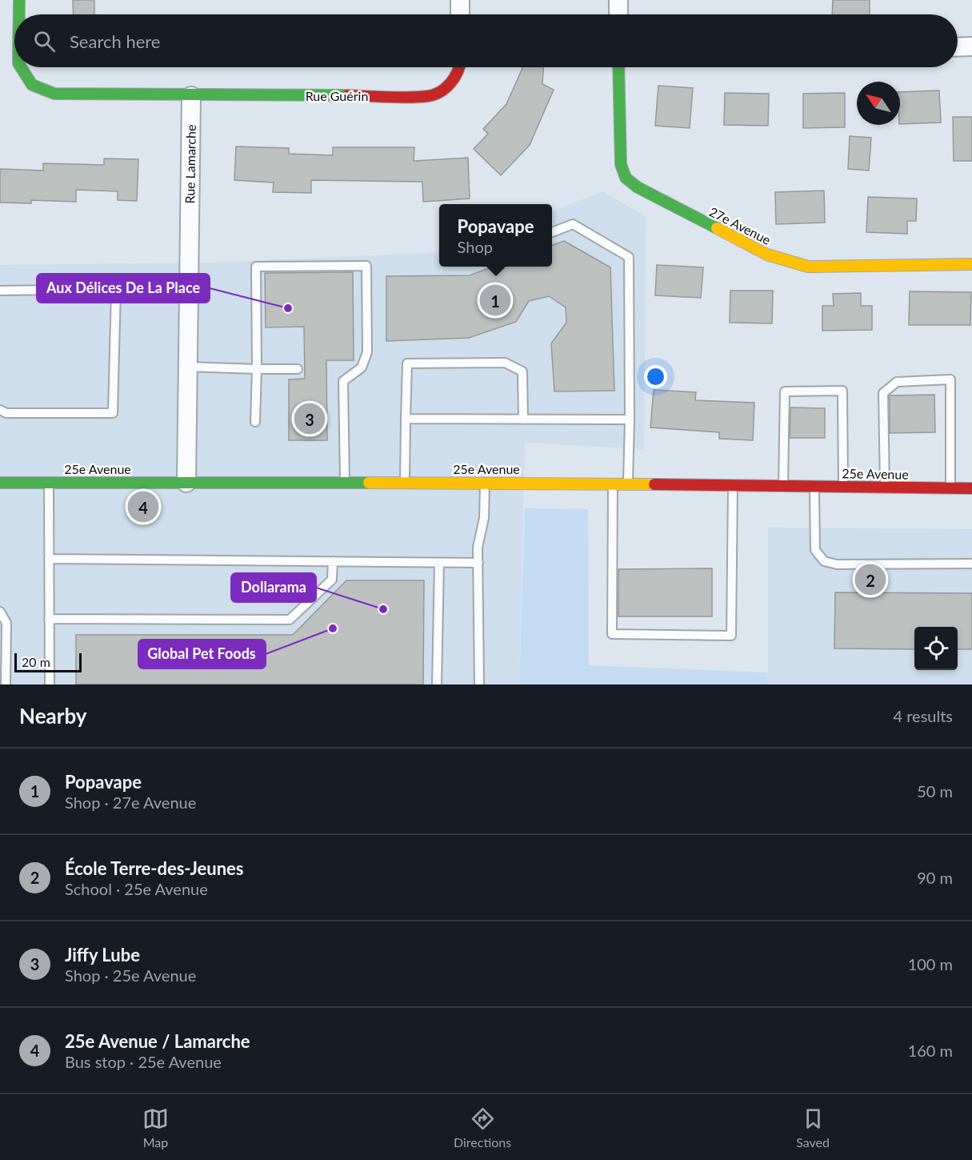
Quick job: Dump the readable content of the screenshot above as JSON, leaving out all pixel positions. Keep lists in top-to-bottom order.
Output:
{
  "streets": {
    "street": [
      "Rue Guérin",
      "Rue Lamarche",
      "27e Avenue",
      "25e Avenue"
    ]
  },
  "crossings": [
    ["Rue Guérin", "Rue Lamarche"],
    ["Rue Lamarche", "25e Avenue"]
  ],
  "places": ["Aux Délices De La Place", "Dollarama", "Global Pet Foods"],
  "scale_bar": "20 m",
  "north": "top left",
  "page": {
    "search": "Search here",
    "popup": ["Popavape", "Shop"],
    "pins": [
      "1",
      "3",
      "4",
      "2"
    ],
    "scale": "20 m",
    "heading": ["Nearby", "4 results"],
    "list": [
      {
        "mark": "1",
        "name": "Popavape",
        "note": "Shop · 27e Avenue",
        "value": "50 m"
      },
      {
        "mark": "2",
        "name": "École Terre-des-Jeunes",
        "note": "School · 25e Avenue",
        "value": "90 m"
      },
      {
        "mark": "3",
        "name": "Jiffy Lube",
        "note": "Shop · 25e Avenue",
        "value": "100 m"
      },
      {
        "mark": "4",
        "name": "25e Avenue / Lamarche",
        "note": "Bus stop · 25e Avenue",
        "value": "160 m"
      }
    ],
    "nav": ["Map", "Directions", "Saved"]
  }
}
